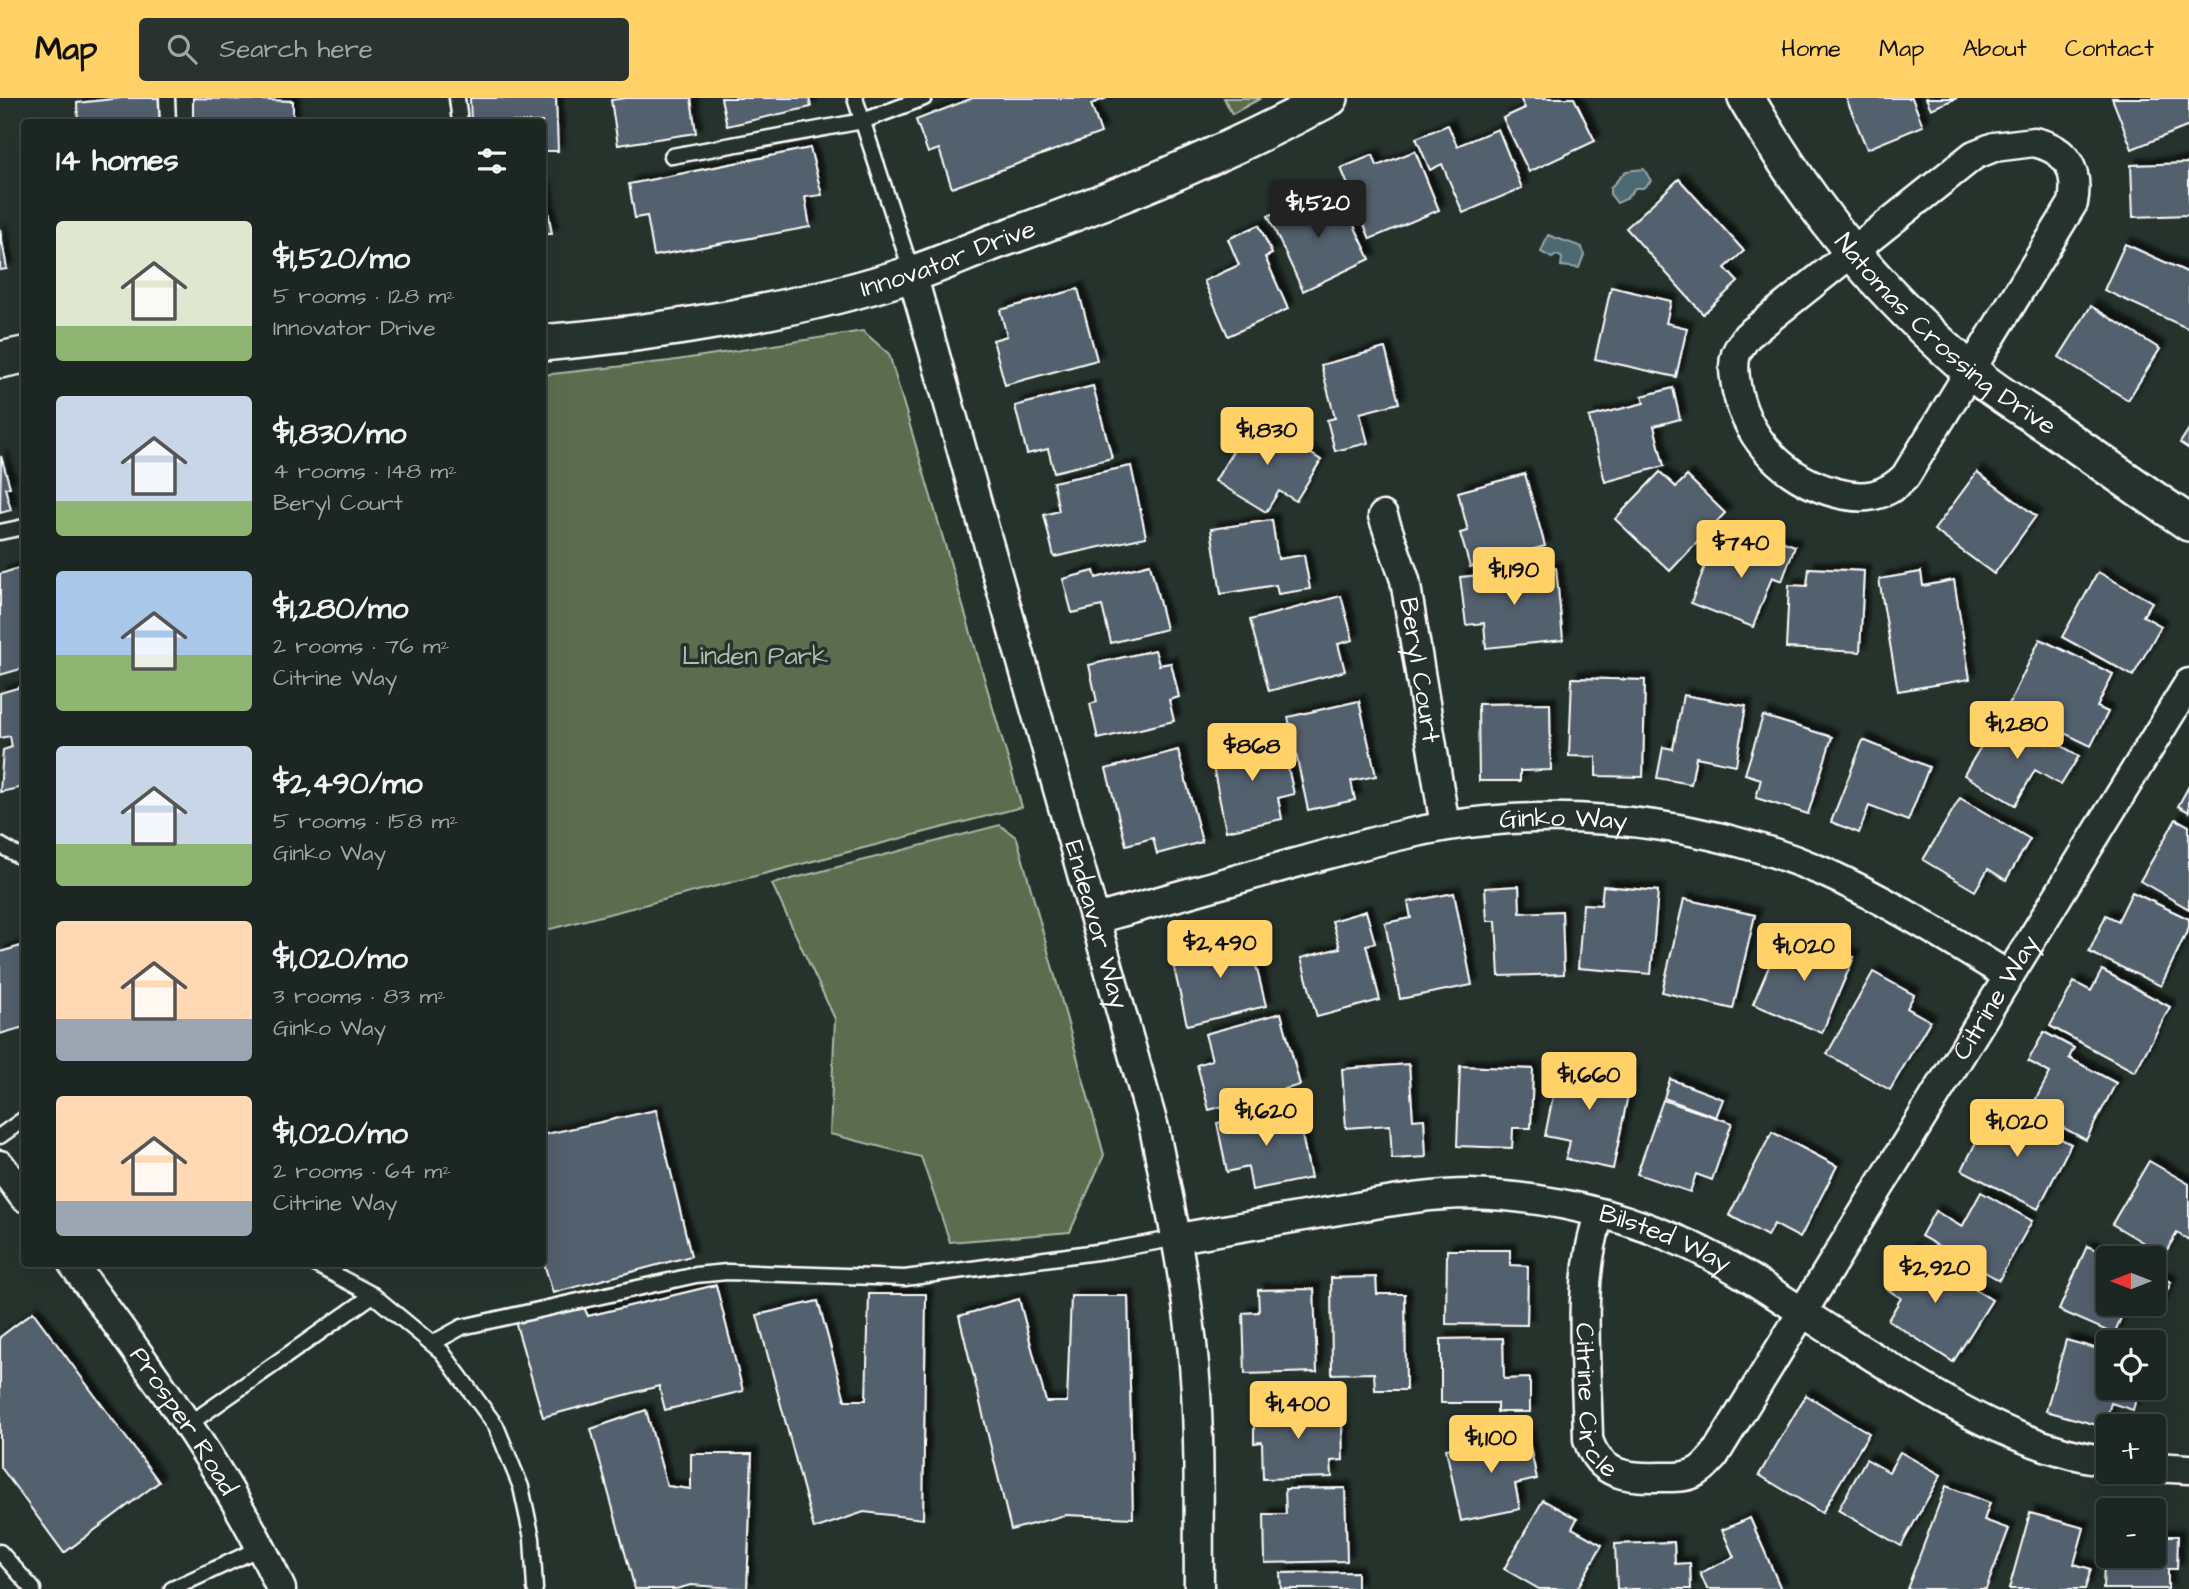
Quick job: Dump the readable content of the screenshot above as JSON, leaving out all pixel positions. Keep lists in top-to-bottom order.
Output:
{
  "streets": {
    "street": [
      "Innovator Drive",
      "Natomas Crossing Drive",
      "Beryl Court",
      "Ginko Way",
      "Endeavor Way",
      "Citrine Way",
      "Bilsted Way",
      "Citrine Circle",
      "Prosper Road"
    ]
  },
  "crossings": [
    ["Innovator Drive", "Endeavor Way"],
    ["Beryl Court", "Ginko Way"],
    ["Ginko Way", "Endeavor Way"],
    ["Ginko Way", "Citrine Way"],
    ["Endeavor Way", "Bilsted Way"],
    ["Citrine Way", "Bilsted Way"],
    ["Citrine Way", "Citrine Circle"],
    ["Bilsted Way", "Citrine Circle"]
  ],
  "parks": ["Linden Park"],
  "north": "left",
  "page": {
    "header": "Map",
    "search": "Search here",
    "nav": [
      "Home",
      "Map",
      "About",
      "Contact"
    ],
    "heading": "14 homes",
    "price": [
      "$1,520",
      "$1,830",
      "$740",
      "$1,190",
      "$1,280",
      "$868",
      "$2,490",
      "$1,020",
      "$1,660",
      "$1,620",
      "$1,020",
      "$2,920",
      "$1,400",
      "$1,100"
    ],
    "list": [
      {
        "name": "$1,520/mo",
        "note": "5 rooms · 128 m² · Innovator Drive"
      },
      {
        "name": "$1,830/mo",
        "note": "4 rooms · 148 m² · Beryl Court"
      },
      {
        "name": "$1,280/mo",
        "note": "2 rooms · 76 m² · Citrine Way"
      },
      {
        "name": "$2,490/mo",
        "note": "5 rooms · 158 m² · Ginko Way"
      },
      {
        "name": "$1,020/mo",
        "note": "3 rooms · 83 m² · Ginko Way"
      },
      {
        "name": "$1,020/mo",
        "note": "2 rooms · 64 m² · Citrine Way"
      }
    ],
    "map_buttons": ["+", "−"]
  }
}
